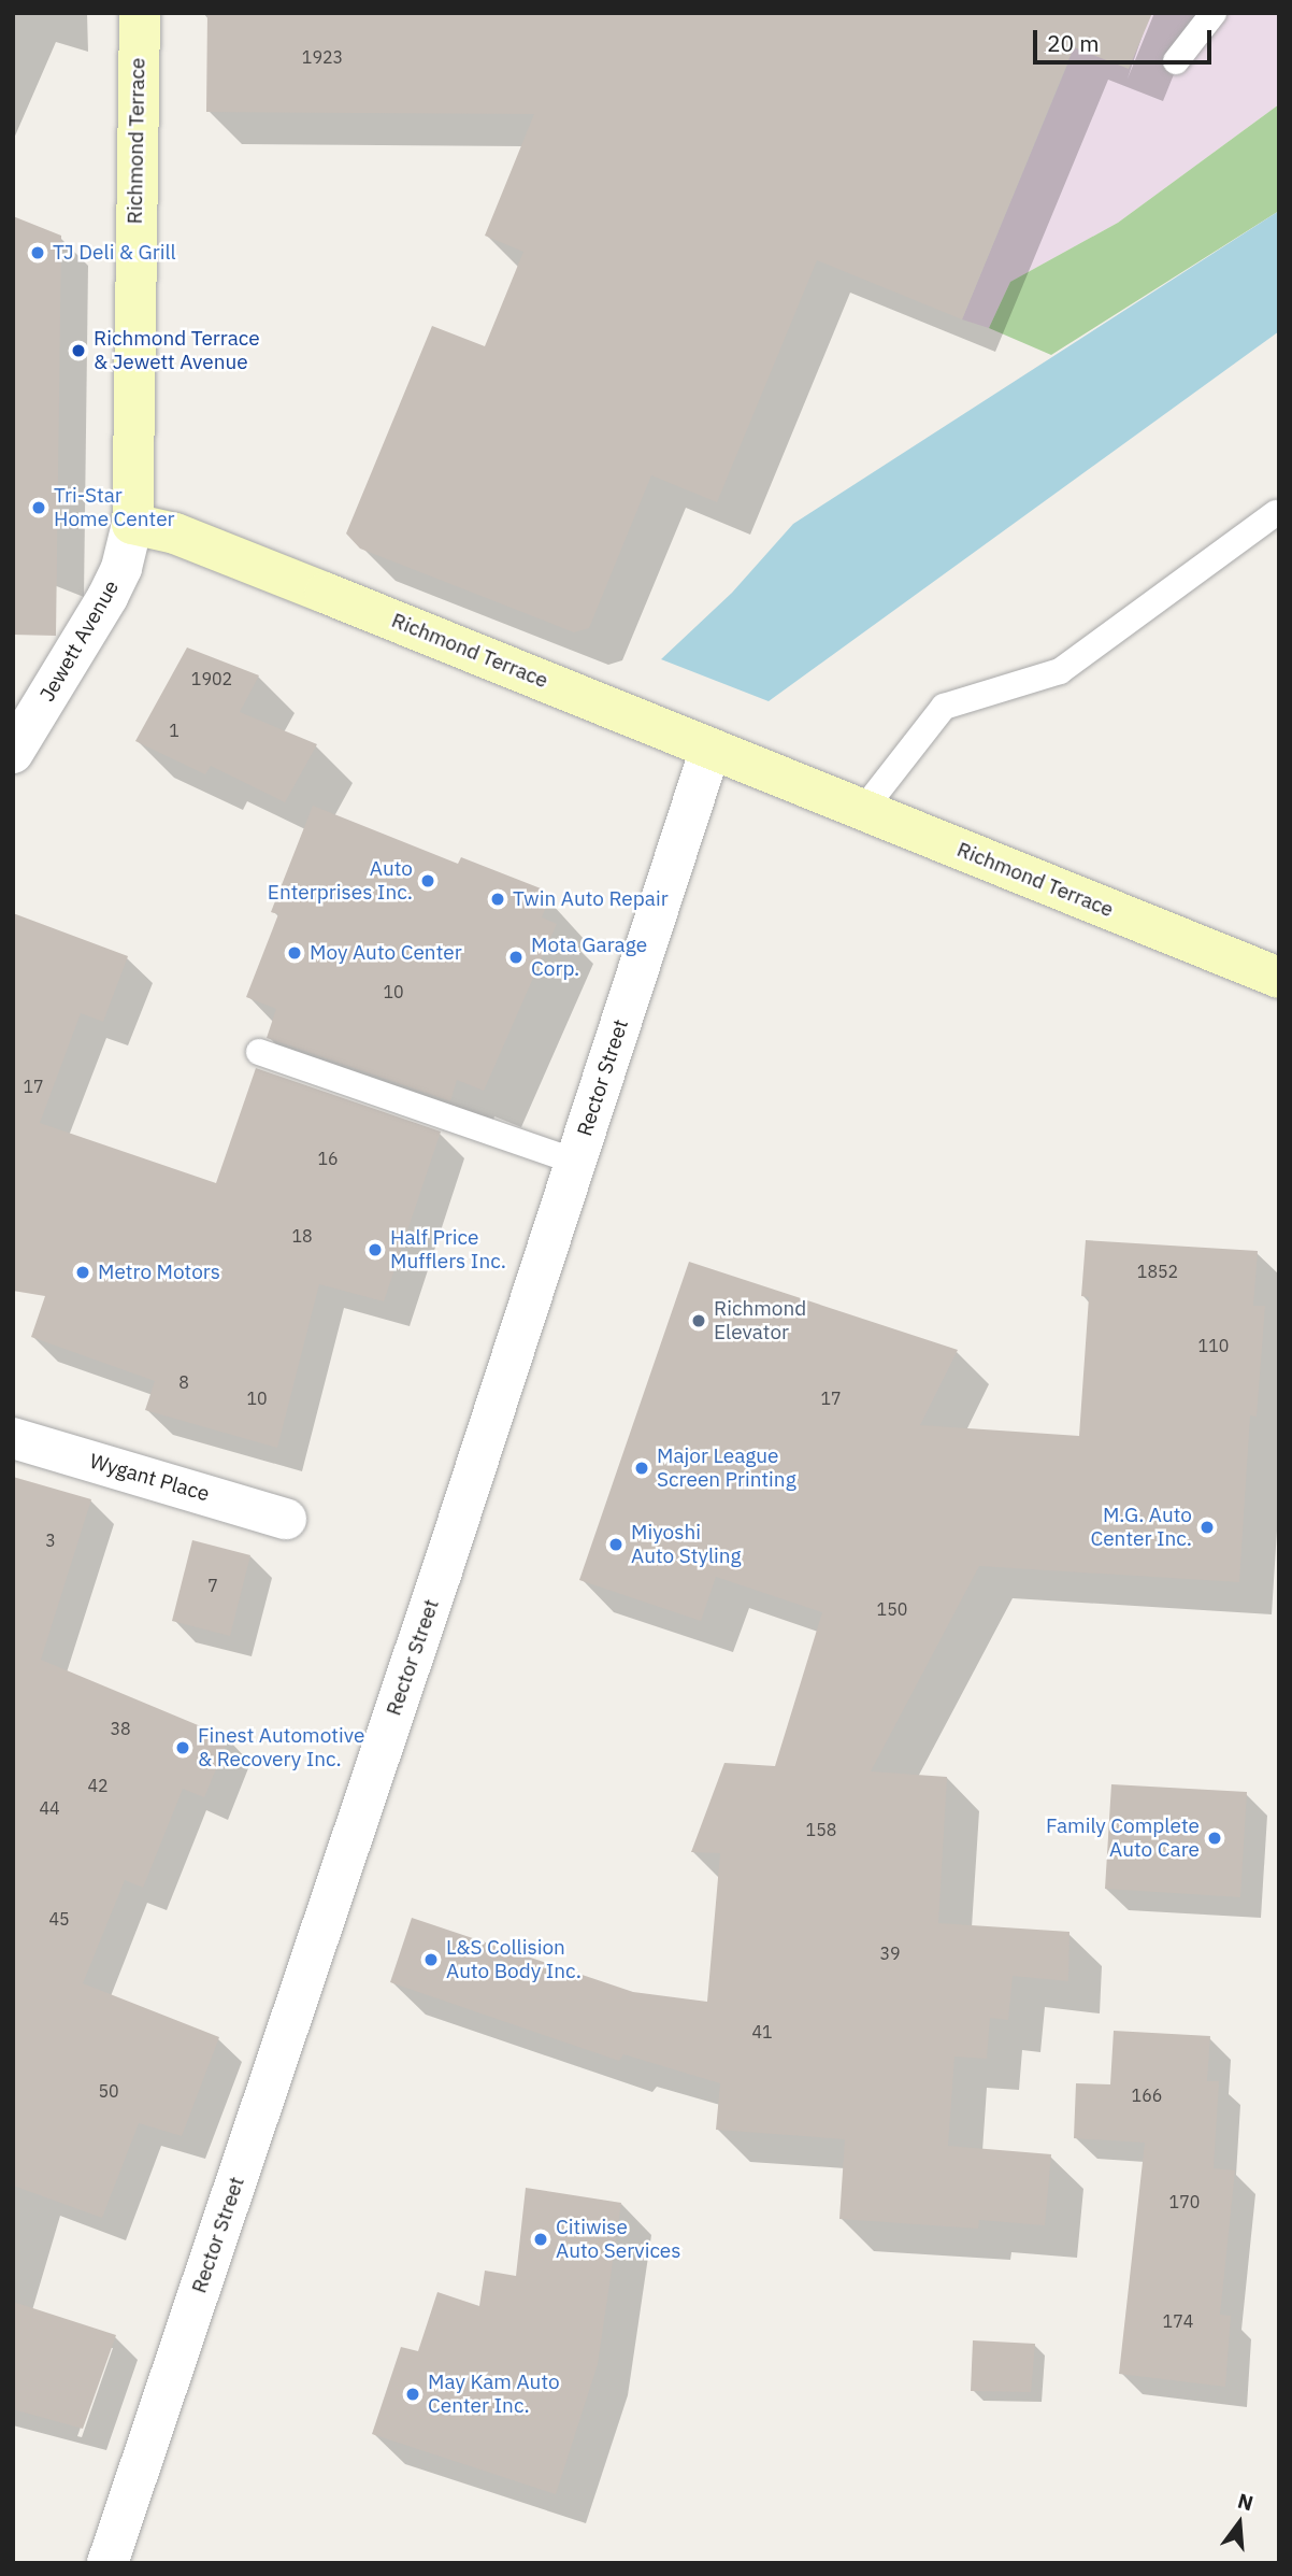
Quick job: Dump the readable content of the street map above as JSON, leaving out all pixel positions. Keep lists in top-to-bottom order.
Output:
{
  "streets": {
    "main road": ["Richmond Terrace"],
    "street": ["Jewett Avenue", "Rector Street", "Wygant Place"]
  },
  "crossings": [
    ["Richmond Terrace", "Jewett Avenue"],
    ["Richmond Terrace", "Rector Street"]
  ],
  "places": [
    "TJ Deli & Grill",
    "Richmond Terrace & Jewett Avenue",
    "Tri-Star Home Center",
    "Auto Enterprises Inc.",
    "Twin Auto Repair",
    "Moy Auto Center",
    "Mota Garage Corp.",
    "Half Price Mufflers Inc.",
    "Metro Motors",
    "Richmond Elevator",
    "Major League Screen Printing",
    "M.G. Auto Center Inc.",
    "Miyoshi Auto Styling",
    "Finest Automotive & Recovery Inc.",
    "Family Complete Auto Care",
    "L&S Collision Auto Body Inc.",
    "Citiwise Auto Services",
    "May Kam Auto Center Inc."
  ],
  "house_numbers": [
    "1923",
    "1902",
    "1",
    "10",
    "17",
    "16",
    "18",
    "1852",
    "110",
    "8",
    "10",
    "17",
    "3",
    "7",
    "150",
    "38",
    "42",
    "44",
    "158",
    "45",
    "39",
    "41",
    "50",
    "166",
    "170",
    "174"
  ],
  "scale_bar": "20 m",
  "north": "top"
}
